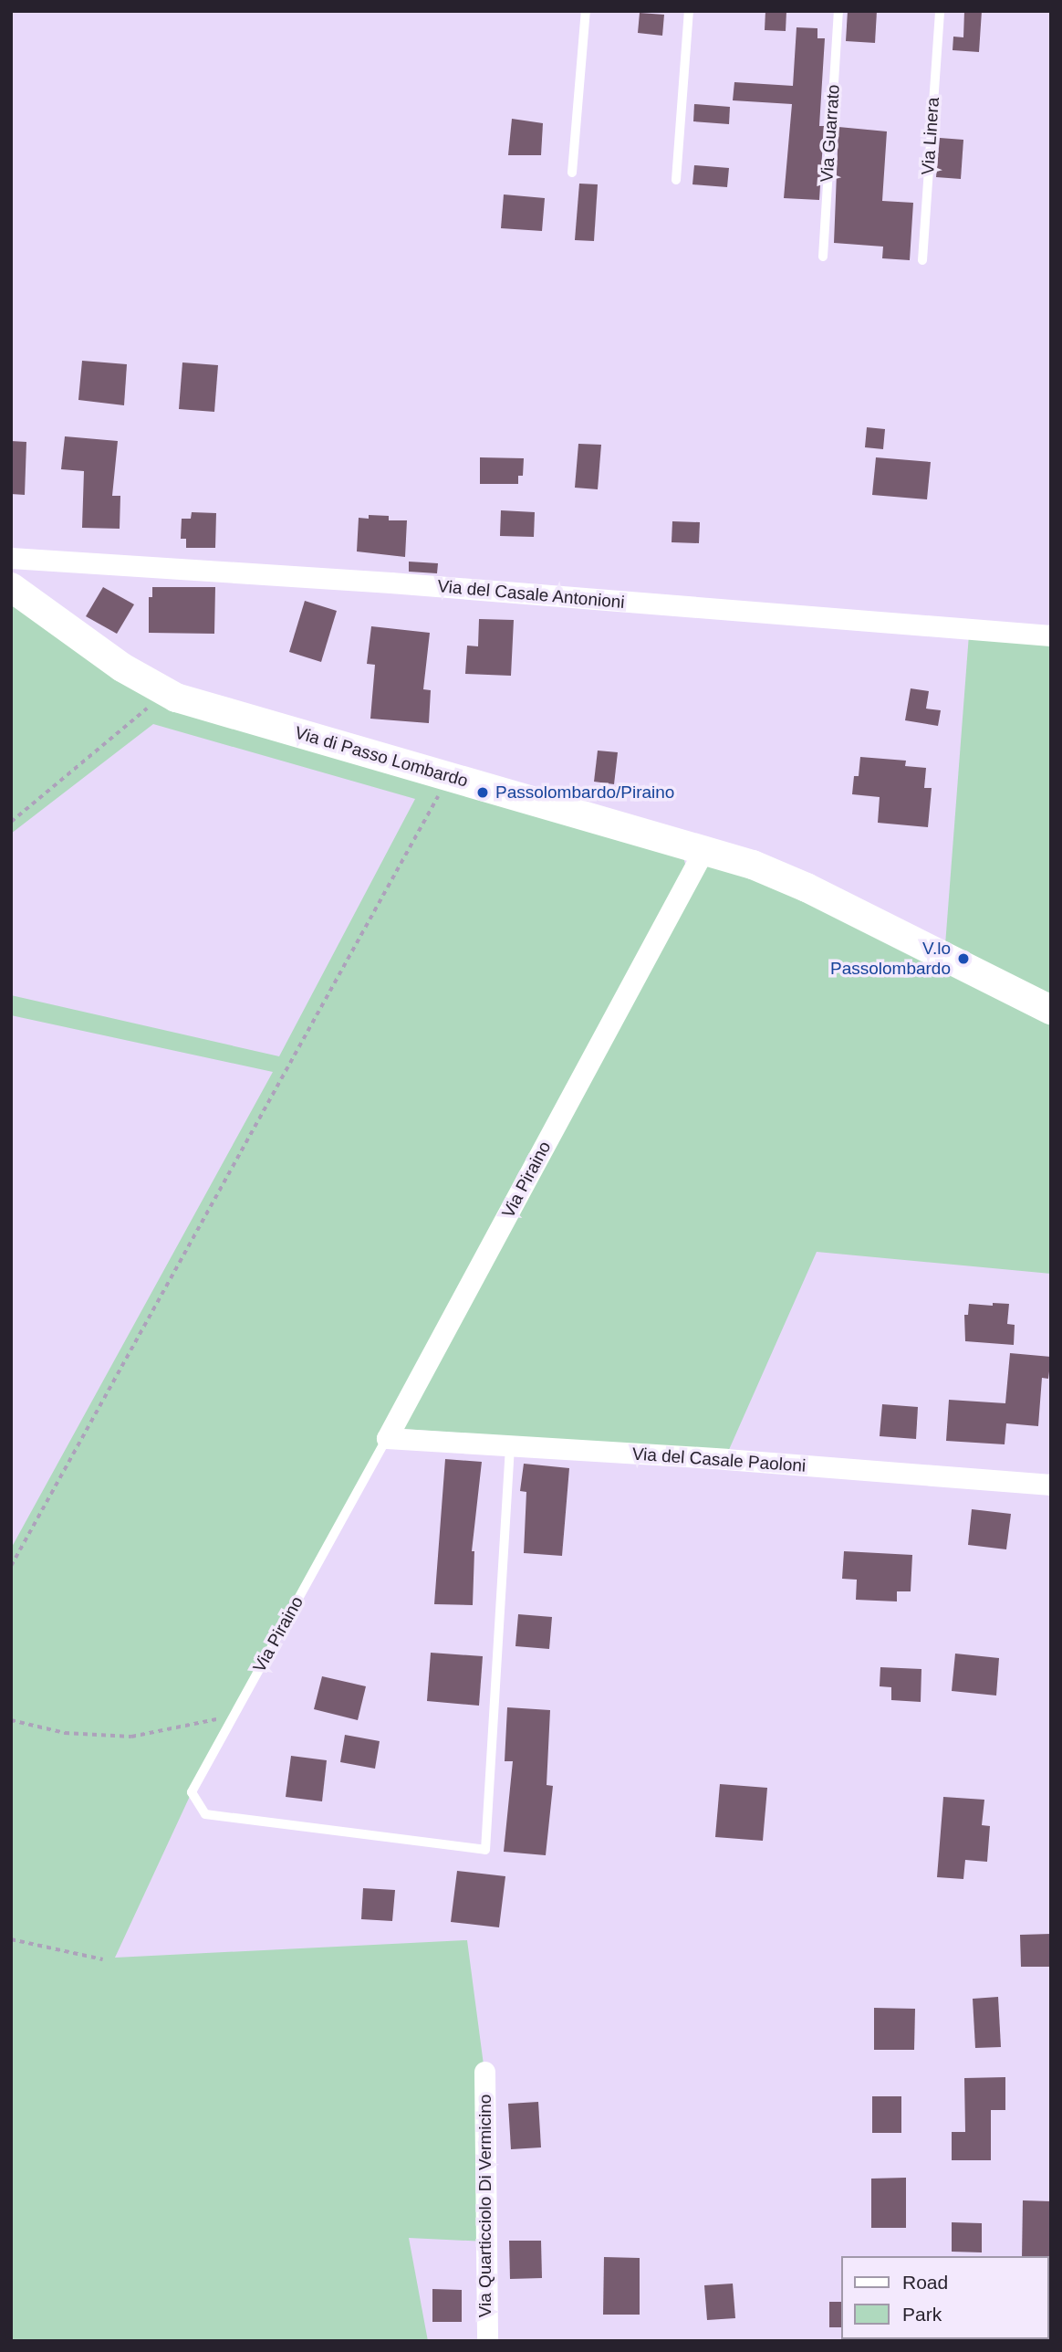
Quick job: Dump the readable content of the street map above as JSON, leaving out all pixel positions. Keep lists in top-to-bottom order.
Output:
{
  "streets": {
    "street": [
      "Via del Casale Antonioni",
      "Via di Passo Lombardo",
      "Via Piraino",
      "Via del Casale Paoloni",
      "Via Quarticciolo Di Vermicino"
    ],
    "lane": ["Via Guarrato", "Via Linera"]
  },
  "crossings": [
    ["Via di Passo Lombardo", "Via Piraino"],
    ["Via Piraino", "Via del Casale Paoloni"]
  ],
  "places": ["Passolombardo/Piraino", "V.lo Passolombardo"],
  "legend": ["Road", "Park"]
}
